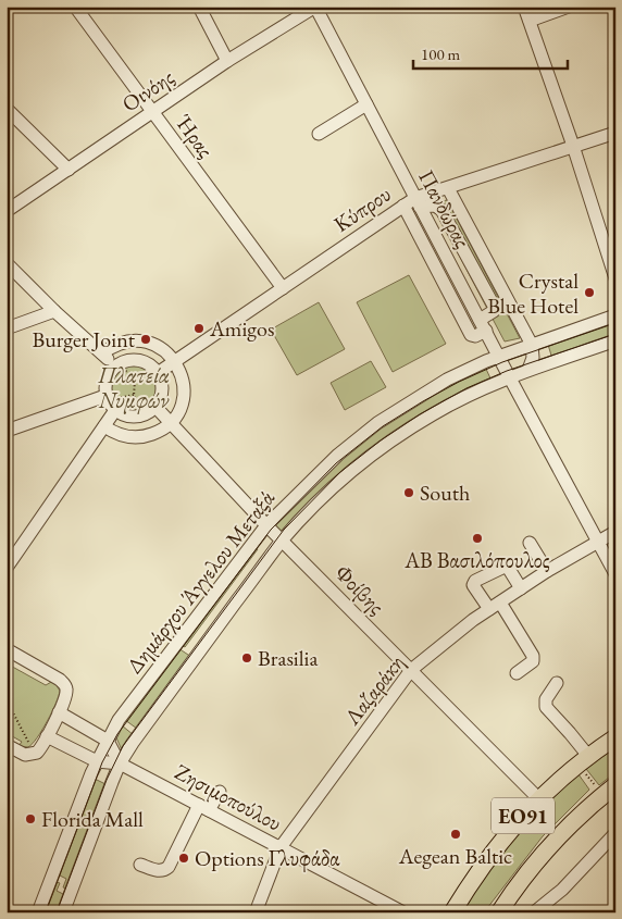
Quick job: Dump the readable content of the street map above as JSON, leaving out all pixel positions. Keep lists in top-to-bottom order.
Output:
{
  "streets": {
    "highway": ["ΕΟ91"],
    "street": [
      "Οινόης",
      "Ήρας",
      "Κύπρου",
      "Πανδώρας",
      "Δημάρχου Άγγελου Μεταξά",
      "Φοίβης",
      "Λαζαράκη",
      "Ζησιμοπούλου"
    ]
  },
  "crossings": [
    ["Οινόης", "Ήρας"],
    ["Οινόης", "Πανδώρας"],
    ["Ήρας", "Κύπρου"],
    ["Κύπρου", "Πανδώρας"],
    ["Πανδώρας", "Δημάρχου Άγγελου Μεταξά"],
    ["Πανδώρας", "Λαζαράκη"],
    ["Δημάρχου Άγγελου Μεταξά", "Φοίβης"],
    ["Δημάρχου Άγγελου Μεταξά", "Ζησιμοπούλου"],
    ["Φοίβης", "Λαζαράκη"],
    ["Φοίβης", "ΕΟ91"],
    ["Λαζαράκη", "Ζησιμοπούλου"]
  ],
  "parks": ["Πλατεία Νυμφών"],
  "places": [
    "Crystal Blue Hotel",
    "Amigos",
    "Burger Joint",
    "South",
    "ΑΒ Βασιλόπουλος",
    "Brasilia",
    "Florida Mall",
    "Aegean Baltic",
    "Options Γλυφάδα"
  ],
  "scale_bar": "100 m"
}
